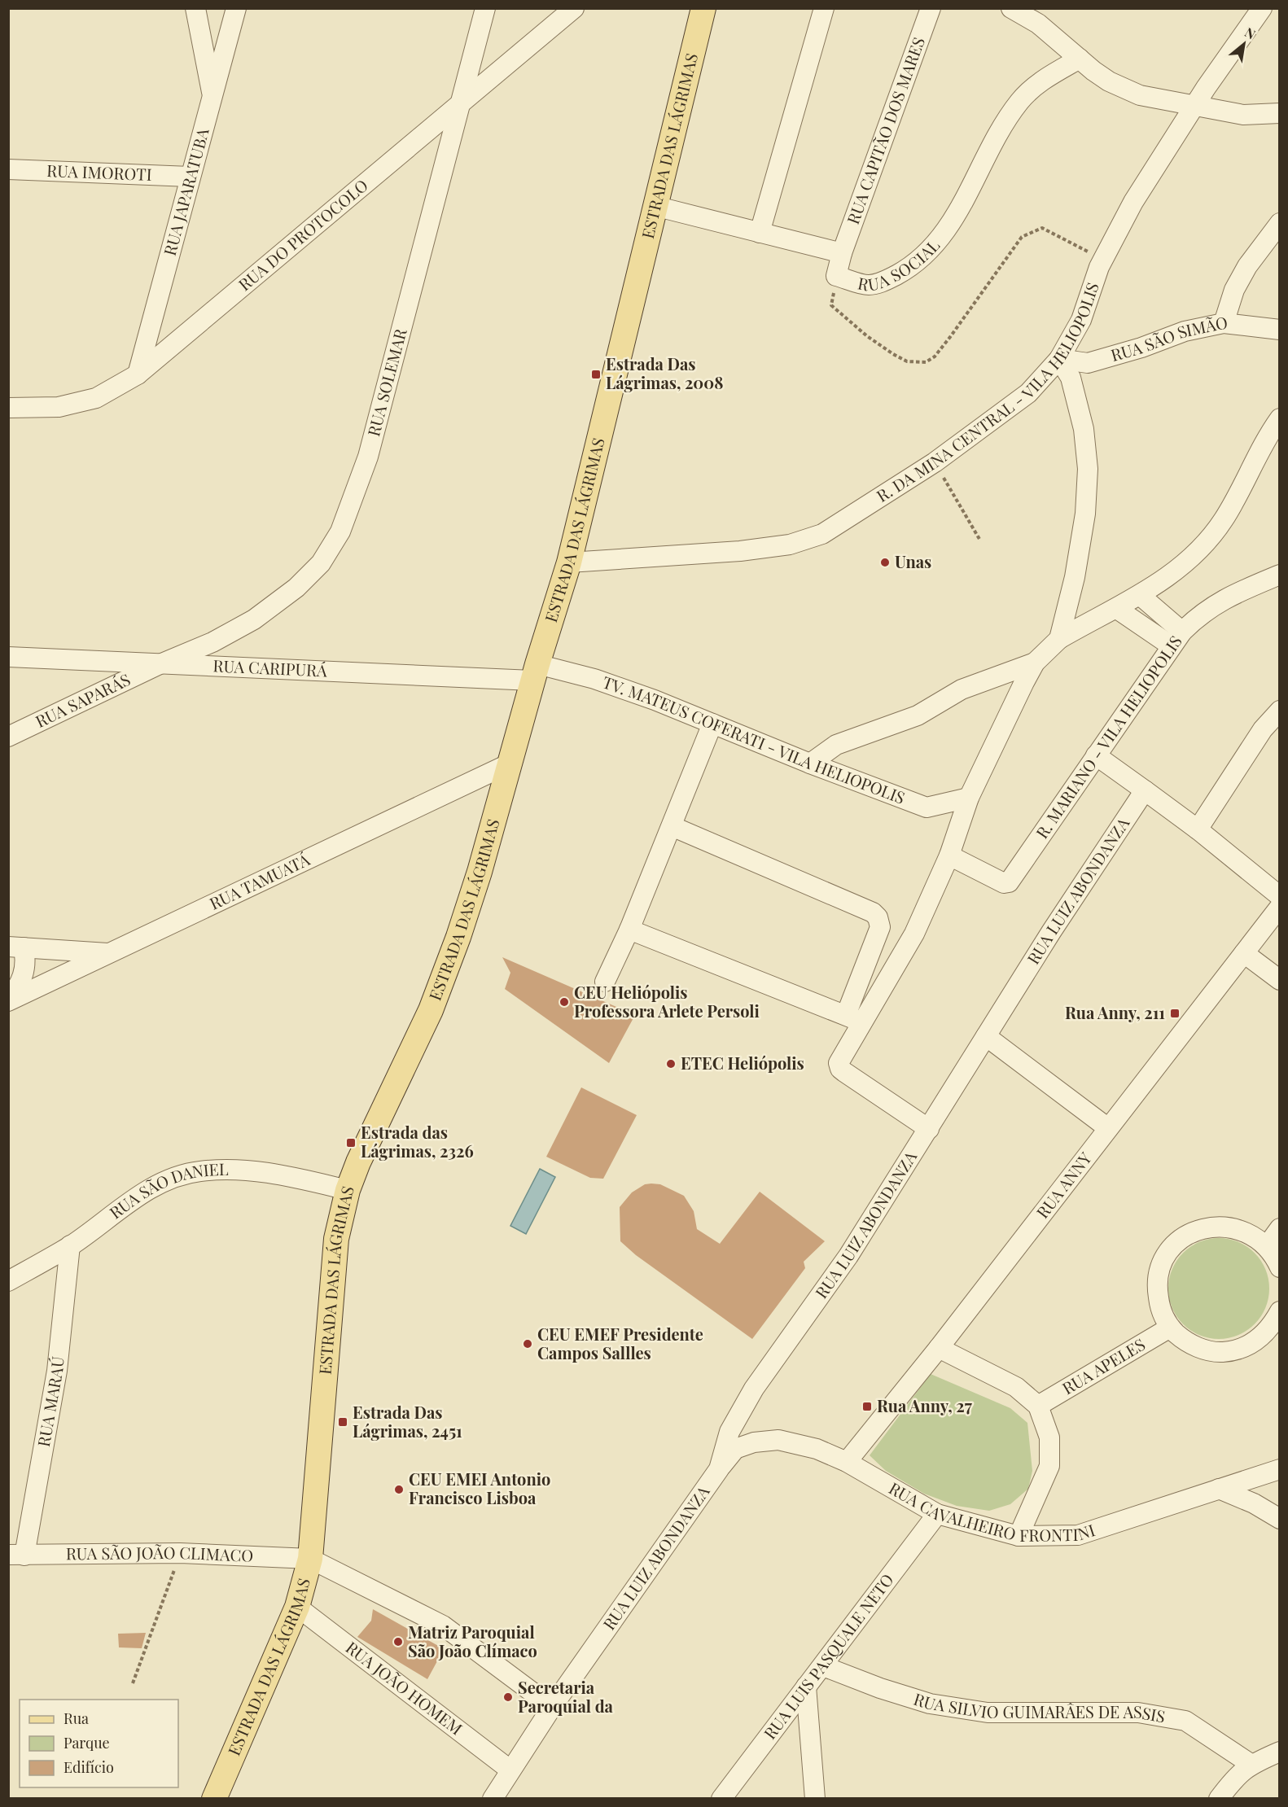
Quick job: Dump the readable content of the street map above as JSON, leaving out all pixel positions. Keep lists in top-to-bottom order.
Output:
{
  "streets": {
    "main road": ["ESTRADA DAS LÁGRIMAS"],
    "street": [
      "RUA CAPITÃO DOS MARES",
      "RUA IMOROTI",
      "RUA JAPARATUBA",
      "RUA DO PROTOCOLO",
      "RUA SOCIAL",
      "RUA SÃO SIMÃO",
      "RUA SOLEMAR",
      "R. DA MINA CENTRAL - VILA HELIOPOLIS",
      "RUA CARIPURÁ",
      "RUA SAPARÁS",
      "R. MARIANO - VILA HELIOPOLIS",
      "TV. MATEUS COFERATI - VILA HELIOPOLIS",
      "RUA TAMUATÁ",
      "RUA LUIZ ABONDANZA",
      "RUA ANNY",
      "RUA SÃO DANIEL",
      "RUA APELES",
      "RUA MARAÚ",
      "RUA CAVALHEIRO FRONTINI",
      "RUA SÃO JOÃO CLIMACO",
      "RUA LUIS PASQUALE NETO",
      "RUA JOÃO HOMEM",
      "RUA SILVIO GUIMARÂES DE ASSIS"
    ]
  },
  "crossings": [
    ["RUA CAPITÃO DOS MARES", "RUA SOCIAL"],
    ["ESTRADA DAS LÁGRIMAS", "RUA SOCIAL"],
    ["ESTRADA DAS LÁGRIMAS", "R. DA MINA CENTRAL - VILA HELIOPOLIS"],
    ["ESTRADA DAS LÁGRIMAS", "RUA CARIPURÁ"],
    ["ESTRADA DAS LÁGRIMAS", "TV. MATEUS COFERATI - VILA HELIOPOLIS"],
    ["ESTRADA DAS LÁGRIMAS", "RUA TAMUATÁ"],
    ["ESTRADA DAS LÁGRIMAS", "RUA SÃO DANIEL"],
    ["ESTRADA DAS LÁGRIMAS", "RUA SÃO JOÃO CLIMACO"],
    ["ESTRADA DAS LÁGRIMAS", "RUA JOÃO HOMEM"],
    ["RUA IMOROTI", "RUA JAPARATUBA"],
    ["RUA JAPARATUBA", "RUA DO PROTOCOLO"],
    ["RUA DO PROTOCOLO", "RUA SOLEMAR"],
    ["RUA SÃO SIMÃO", "R. DA MINA CENTRAL - VILA HELIOPOLIS"],
    ["RUA SOLEMAR", "RUA CARIPURÁ"],
    ["RUA SOLEMAR", "RUA SAPARÁS"],
    ["RUA CARIPURÁ", "RUA SAPARÁS"],
    ["RUA CARIPURÁ", "TV. MATEUS COFERATI - VILA HELIOPOLIS"],
    ["RUA LUIZ ABONDANZA", "RUA CAVALHEIRO FRONTINI"],
    ["RUA LUIZ ABONDANZA", "RUA JOÃO HOMEM"],
    ["RUA ANNY", "RUA CAVALHEIRO FRONTINI"],
    ["RUA SÃO DANIEL", "RUA MARAÚ"],
    ["RUA MARAÚ", "RUA SÃO JOÃO CLIMACO"],
    ["RUA CAVALHEIRO FRONTINI", "RUA LUIS PASQUALE NETO"],
    ["RUA LUIS PASQUALE NETO", "RUA SILVIO GUIMARÂES DE ASSIS"]
  ],
  "places": {
    "transit": [
      "Estrada Das Lágrimas, 2008",
      "Rua Anny, 211",
      "Estrada das Lágrimas, 2326",
      "Rua Anny, 27",
      "Estrada Das Lágrimas, 2451"
    ],
    "other": [
      "Unas",
      "CEU Heliópolis Professora Arlete Persoli",
      "ETEC Heliópolis",
      "CEU EMEF Presidente Campos Sallles",
      "CEU EMEI Antonio Francisco Lisboa",
      "Matriz Paroquial São João Clímaco",
      "Secretaria Paroquial da"
    ]
  },
  "legend": ["Rua", "Parque", "Edifício"],
  "north": "top right"
}
